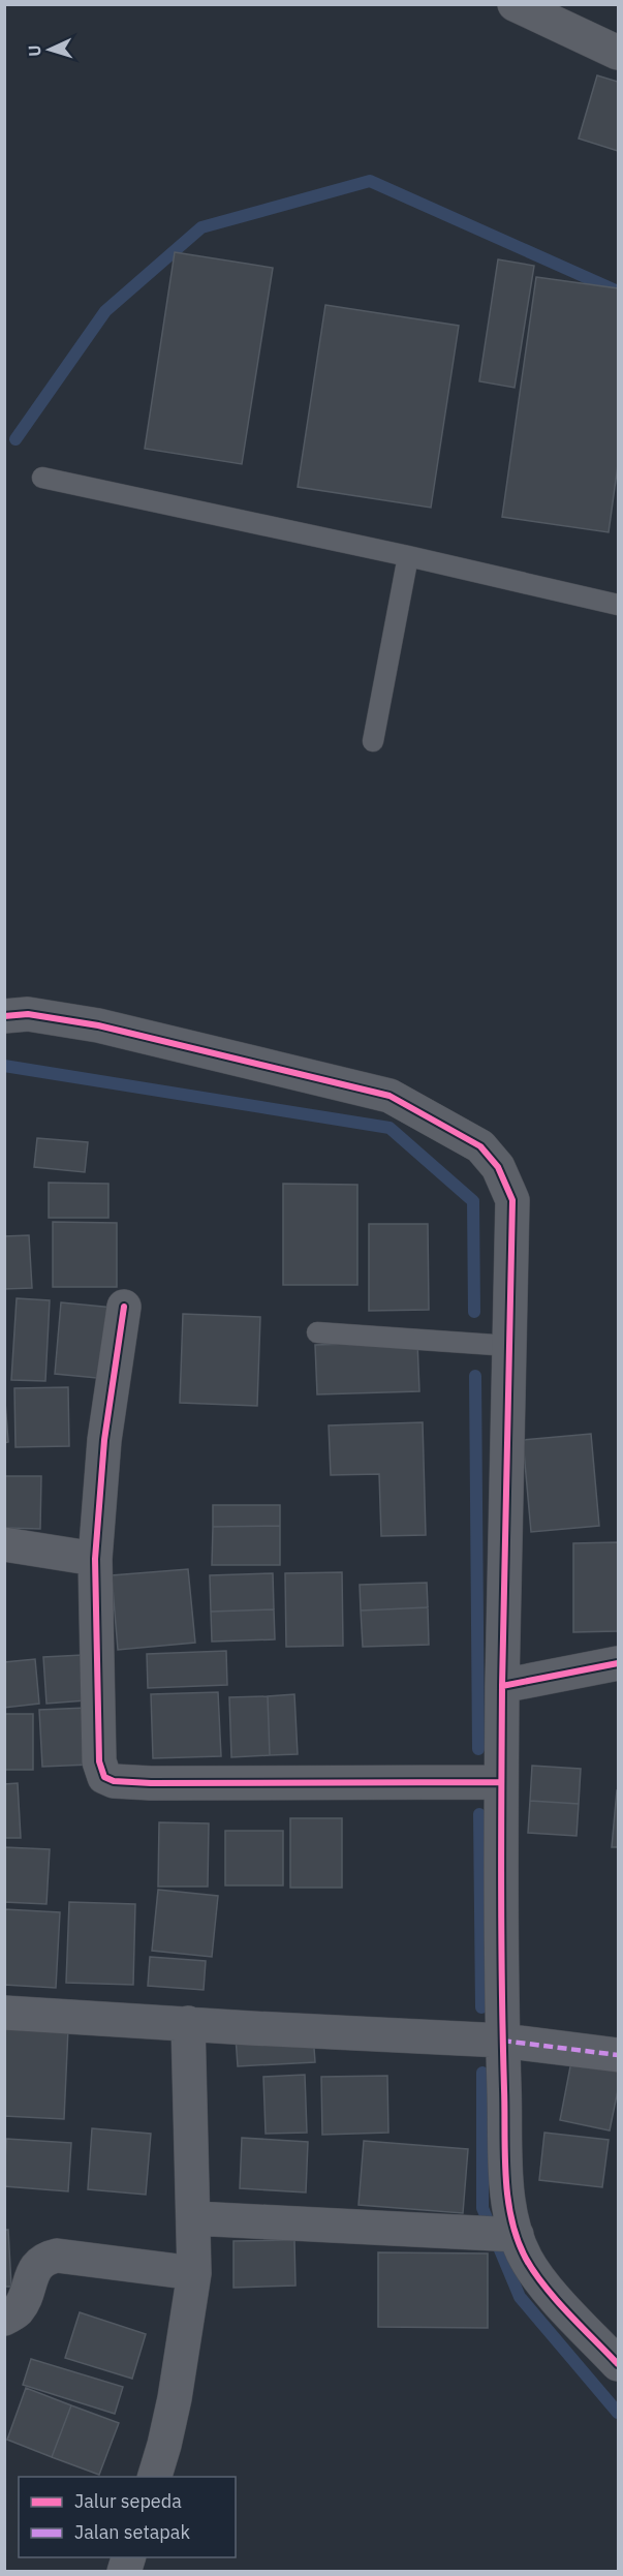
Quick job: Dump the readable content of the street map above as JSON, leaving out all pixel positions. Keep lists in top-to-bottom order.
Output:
{
  "legend": ["Jalur sepeda", "Jalan setapak"],
  "north": "left"
}
